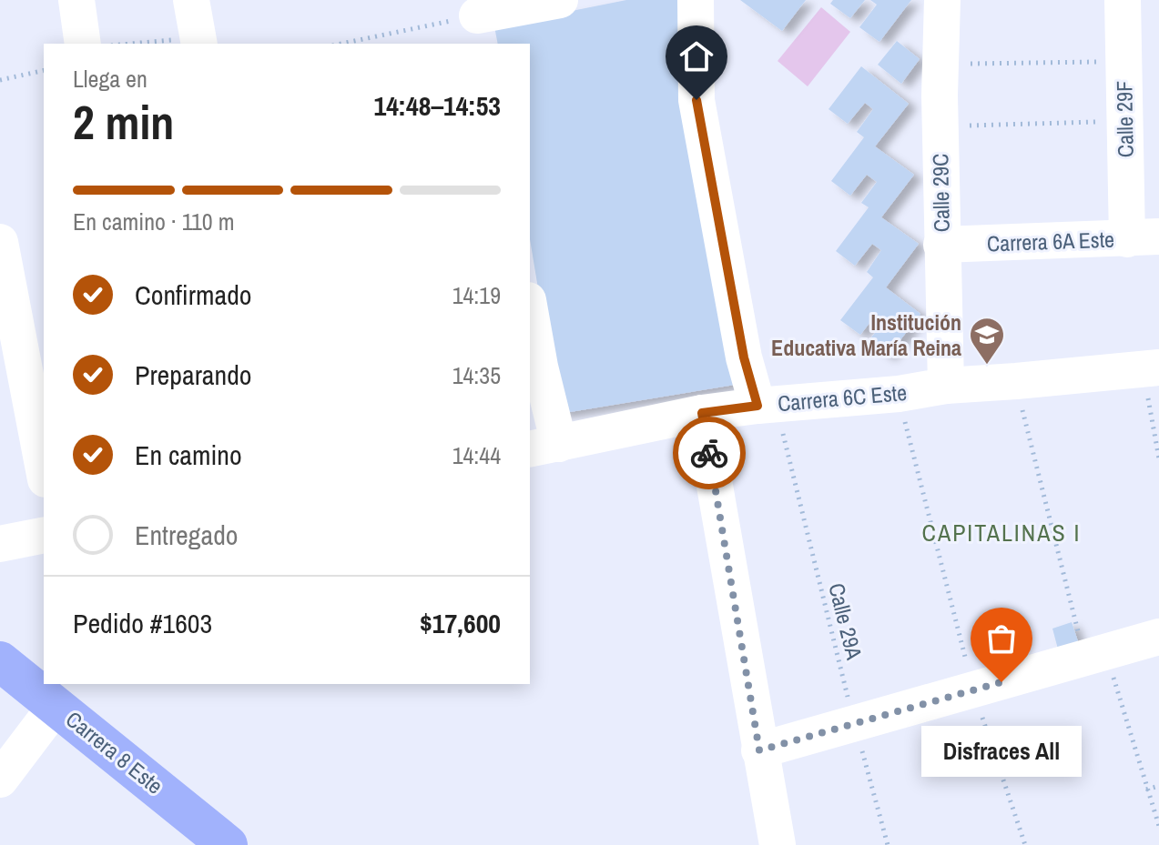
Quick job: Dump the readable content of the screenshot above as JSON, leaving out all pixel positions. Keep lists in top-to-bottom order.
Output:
{
  "streets": {
    "main road": ["Carrera 8 Este"],
    "street": [
      "Calle 29F",
      "Calle 29C",
      "Carrera 6A Este",
      "Carrera 6C Este"
    ],
    "path": ["Calle 29A"]
  },
  "crossings": [
    ["Calle 29F", "Carrera 6A Este"],
    ["Calle 29C", "Carrera 6A Este"],
    ["Calle 29C", "Carrera 6C Este"],
    ["Carrera 6C Este", "Calle 29A"]
  ],
  "districts": ["CAPITALINAS I"],
  "places": {
    "school or university": ["Institución Educativa María Reina"],
    "other": ["Disfraces All"]
  },
  "page": {
    "heading": ["2 min", "Llega en", "14:48–14:53"],
    "panel": ["Pedido #1603", "$17,600"],
    "bar": "En camino · 110 m",
    "list": [
      ["Confirmado", "14:19"],
      ["Preparando", "14:35"],
      ["En camino", "14:44"],
      "Entregado"
    ],
    "bubble": "Disfraces All"
  }
}
